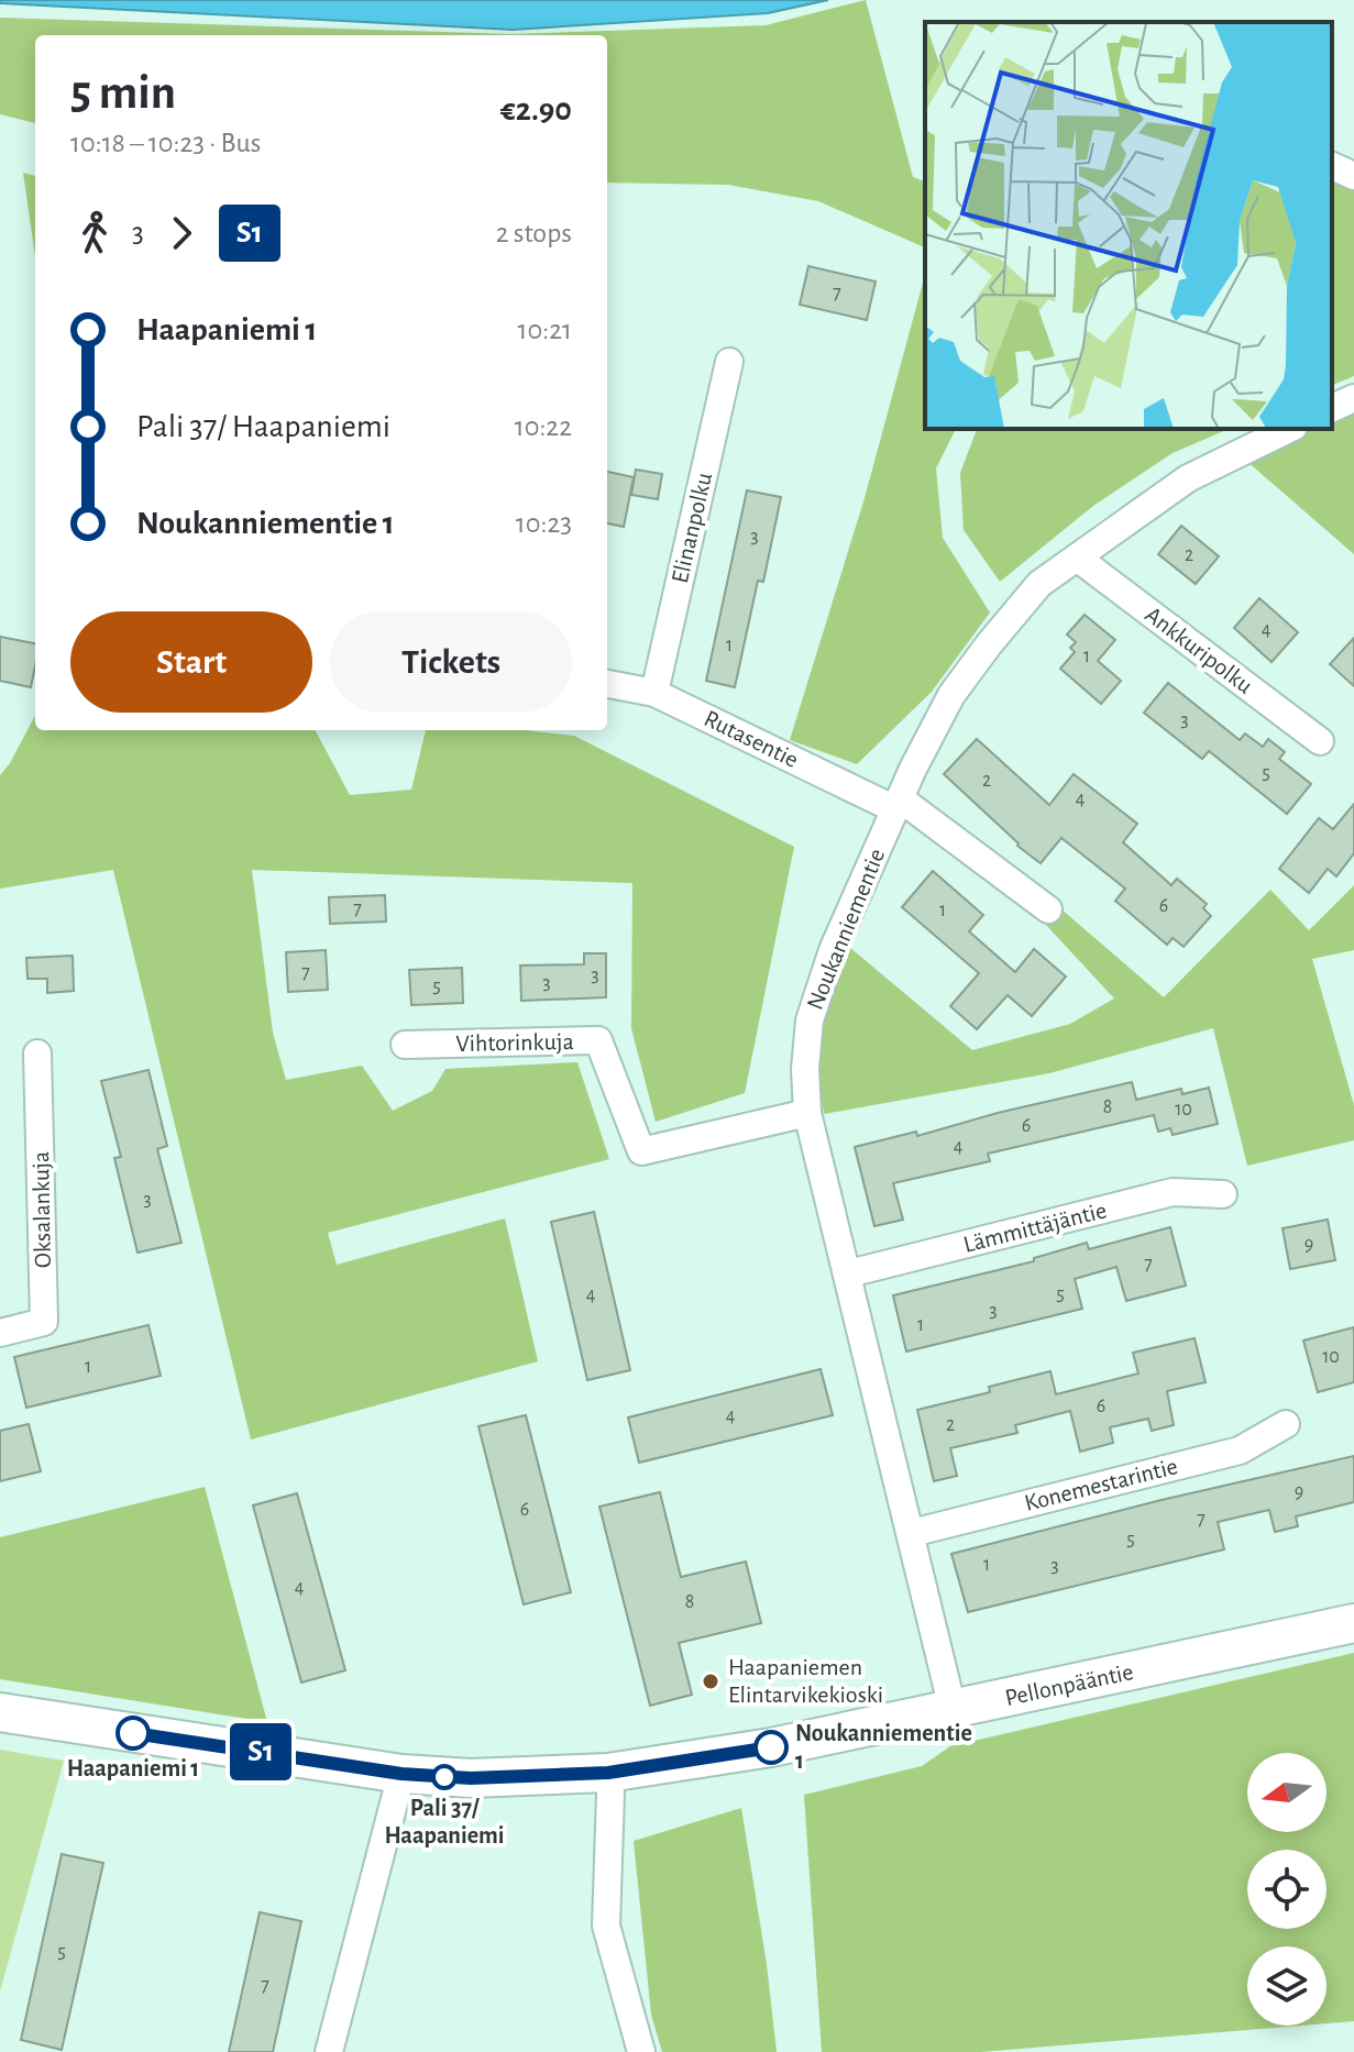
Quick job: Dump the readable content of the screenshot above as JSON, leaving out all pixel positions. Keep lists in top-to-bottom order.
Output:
{
  "streets": {
    "street": [
      "Elinanpolku",
      "Ankkuripolku",
      "Rutasentie",
      "Noukanniementie",
      "Vihtorinkuja",
      "Oksalankuja",
      "Lämmittäjäntie",
      "Konemestarintie",
      "Pellonpääntie"
    ]
  },
  "crossings": [
    ["Elinanpolku", "Rutasentie"],
    ["Ankkuripolku", "Noukanniementie"],
    ["Rutasentie", "Noukanniementie"],
    ["Noukanniementie", "Vihtorinkuja"],
    ["Noukanniementie", "Lämmittäjäntie"],
    ["Noukanniementie", "Konemestarintie"],
    ["Noukanniementie", "Pellonpääntie"]
  ],
  "places": [
    "Haapaniemen Elintarvikekioski",
    "Haapaniemi 1",
    "Noukanniementie 1",
    "Pali 37/ Haapaniemi"
  ],
  "lines": ["bus line S1"],
  "house_numbers": [
    "7",
    "3",
    "2",
    "4",
    "1",
    "1",
    "3",
    "5",
    "2",
    "4",
    "6",
    "7",
    "1",
    "7",
    "3",
    "3",
    "5",
    "8",
    "10",
    "6",
    "4",
    "3",
    "9",
    "7",
    "5",
    "4",
    "3",
    "1",
    "10",
    "1",
    "6",
    "4",
    "2",
    "9",
    "6",
    "7",
    "5",
    "1",
    "3",
    "4",
    "8",
    "5",
    "7"
  ],
  "north": "left",
  "page": {
    "on_map": "S1",
    "heading": ["5 min", "10:18 – 10:23 · Bus", "€2.90"],
    "legs": ["3", "S1", "2 stops"],
    "list": [
      {
        "name": "Haapaniemi 1",
        "value": "10:21"
      },
      {
        "name": "Pali 37/ Haapaniemi",
        "value": "10:22"
      },
      {
        "name": "Noukanniementie 1",
        "value": "10:23"
      }
    ],
    "buttons": ["Start", "Tickets"]
  }
}
